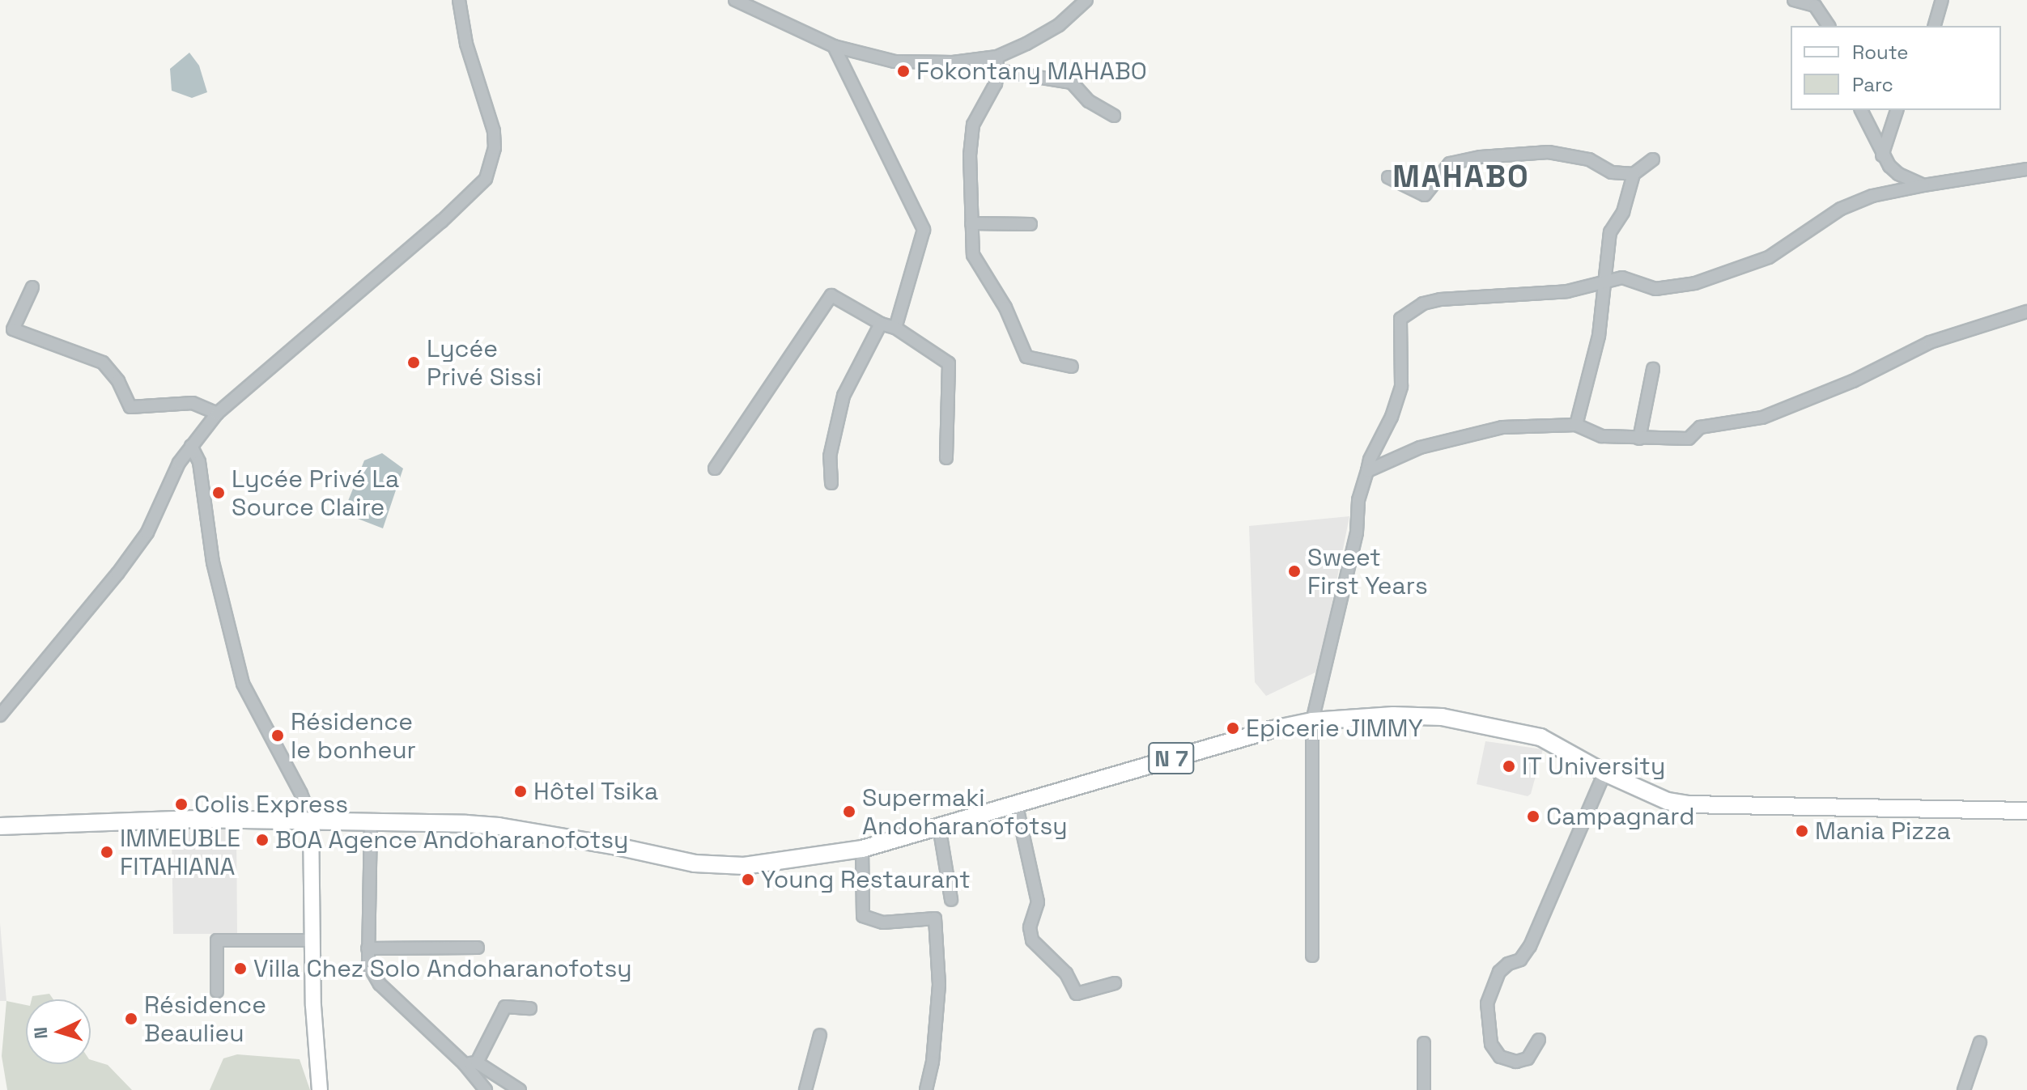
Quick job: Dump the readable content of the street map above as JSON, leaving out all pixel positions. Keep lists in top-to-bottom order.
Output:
{
  "streets": {
    "main road": ["N 7"]
  },
  "districts": ["MAHABO"],
  "places": [
    "Fokontany MAHABO",
    "Lycée Privé Sissi",
    "Lycée Privé La Source Claire",
    "Sweet First Years",
    "Epicerie JIMMY",
    "Résidence le bonheur",
    "IT University",
    "Hôtel Tsika",
    "Colis Express",
    "Supermaki Andoharanofotsy",
    "Campagnard",
    "Mania Pizza",
    "BOA Agence Andoharanofotsy",
    "IMMEUBLE FITAHIANA",
    "Young Restaurant",
    "Villa Chez Solo Andoharanofotsy",
    "Résidence Beaulieu"
  ],
  "legend": ["Route", "Parc"],
  "north": "left"
}
